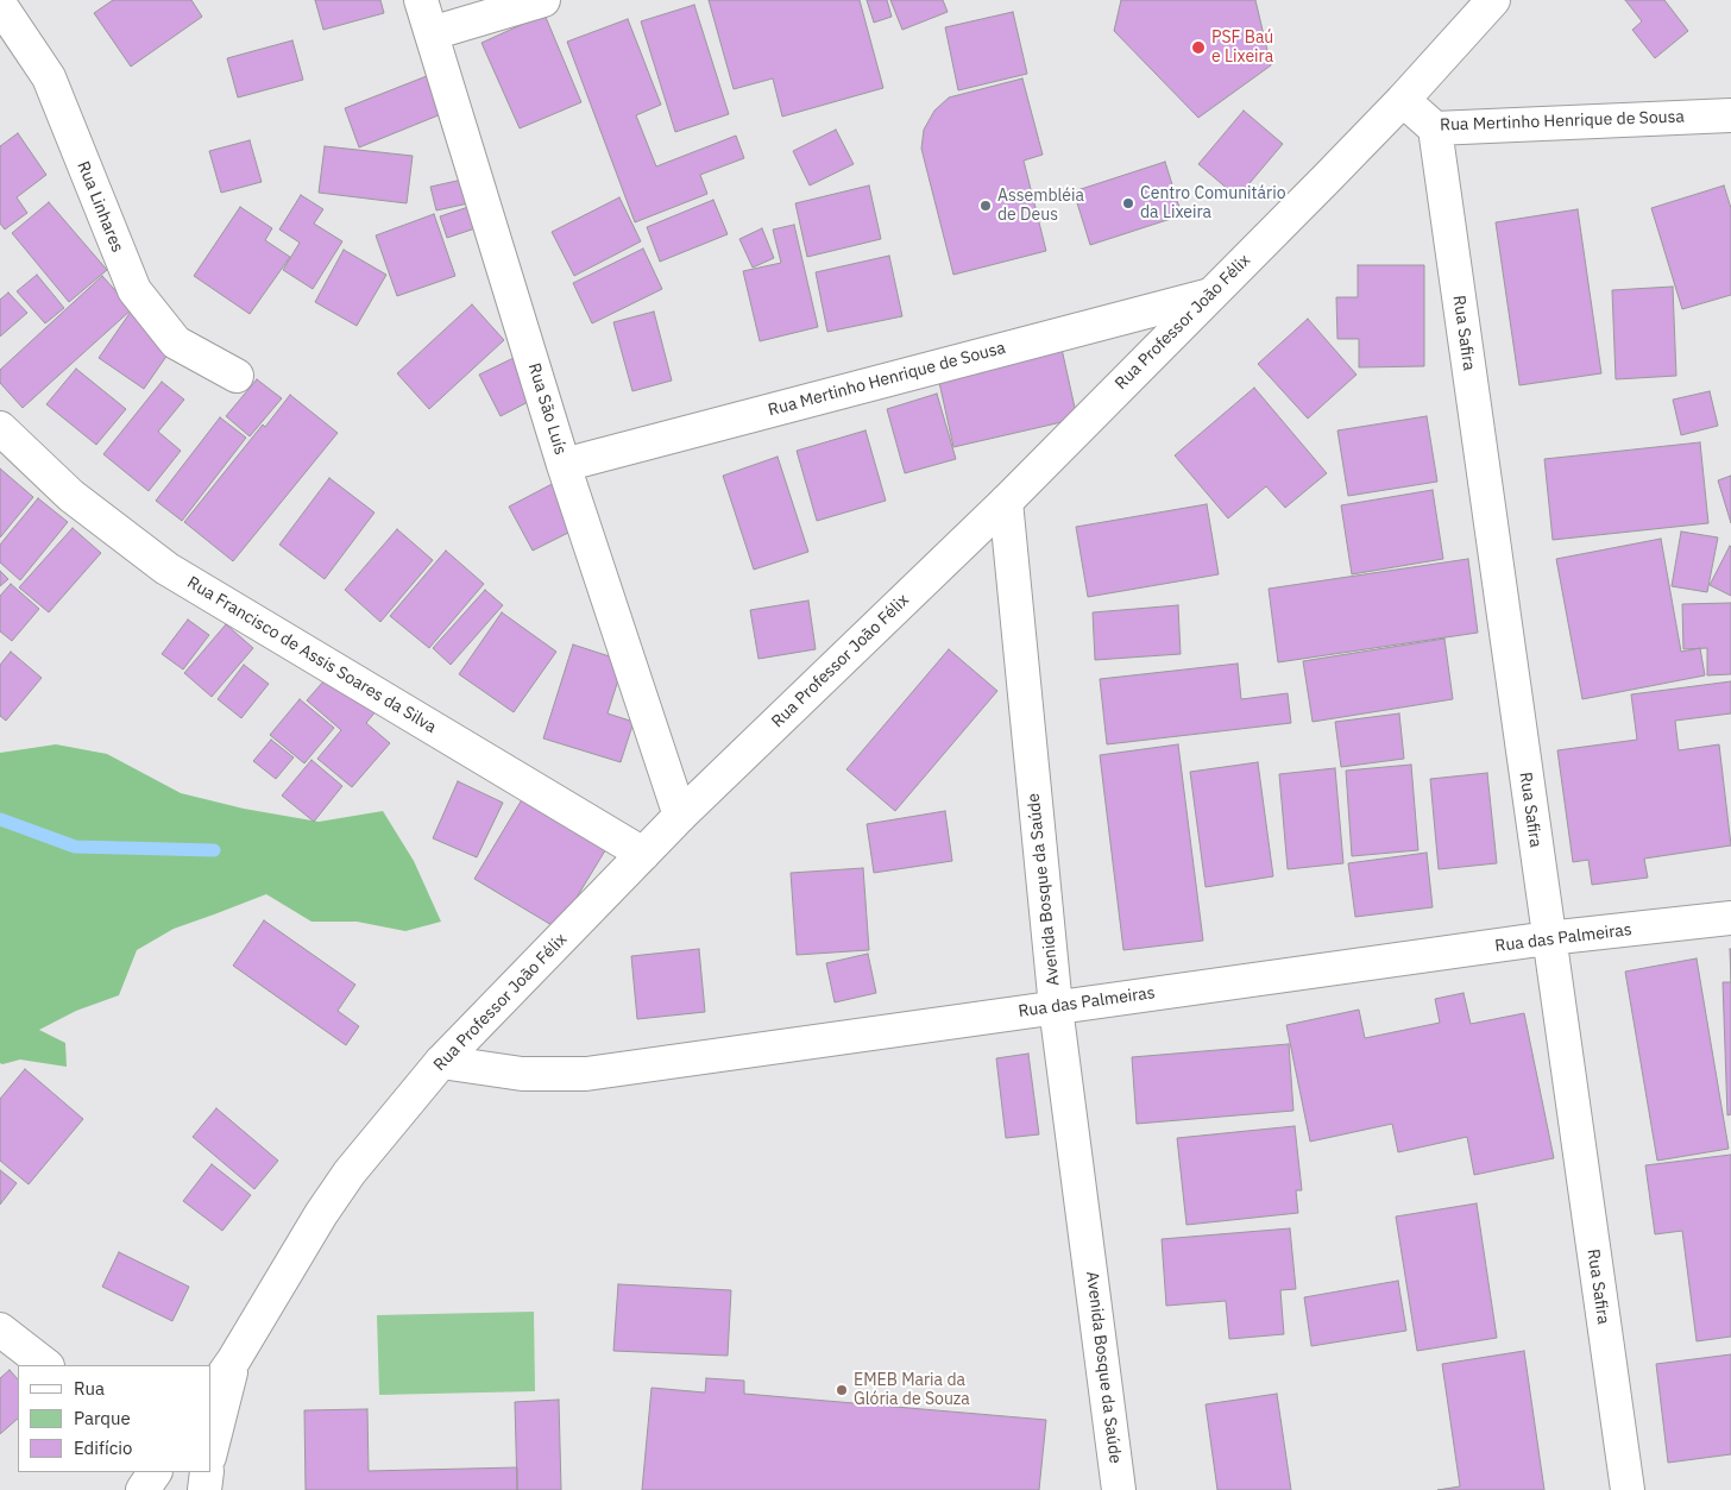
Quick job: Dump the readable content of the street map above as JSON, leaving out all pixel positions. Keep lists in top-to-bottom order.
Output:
{
  "streets": {
    "street": [
      "Rua Mertinho Henrique de Sousa",
      "Rua Linhares",
      "Rua Professor João Félix",
      "Rua Safira",
      "Rua São Luís",
      "Rua Francisco de Assis Soares da Silva",
      "Avenida Bosque da Saúde",
      "Rua das Palmeiras"
    ]
  },
  "crossings": [
    ["Rua Mertinho Henrique de Sousa", "Rua Professor João Félix"],
    ["Rua Mertinho Henrique de Sousa", "Rua Safira"],
    ["Rua Mertinho Henrique de Sousa", "Rua São Luís"],
    ["Rua Professor João Félix", "Rua São Luís"],
    ["Rua Professor João Félix", "Rua Francisco de Assis Soares da Silva"],
    ["Rua Professor João Félix", "Avenida Bosque da Saúde"],
    ["Rua Professor João Félix", "Rua das Palmeiras"],
    ["Rua Safira", "Rua das Palmeiras"],
    ["Avenida Bosque da Saúde", "Rua das Palmeiras"]
  ],
  "places": [
    "PSF Baú e Lixeira",
    "Centro Comunitário da Lixeira",
    "Assembléia de Deus",
    "EMEB Maria da Glória de Souza"
  ],
  "legend": ["Rua", "Parque", "Edifício"]
}
